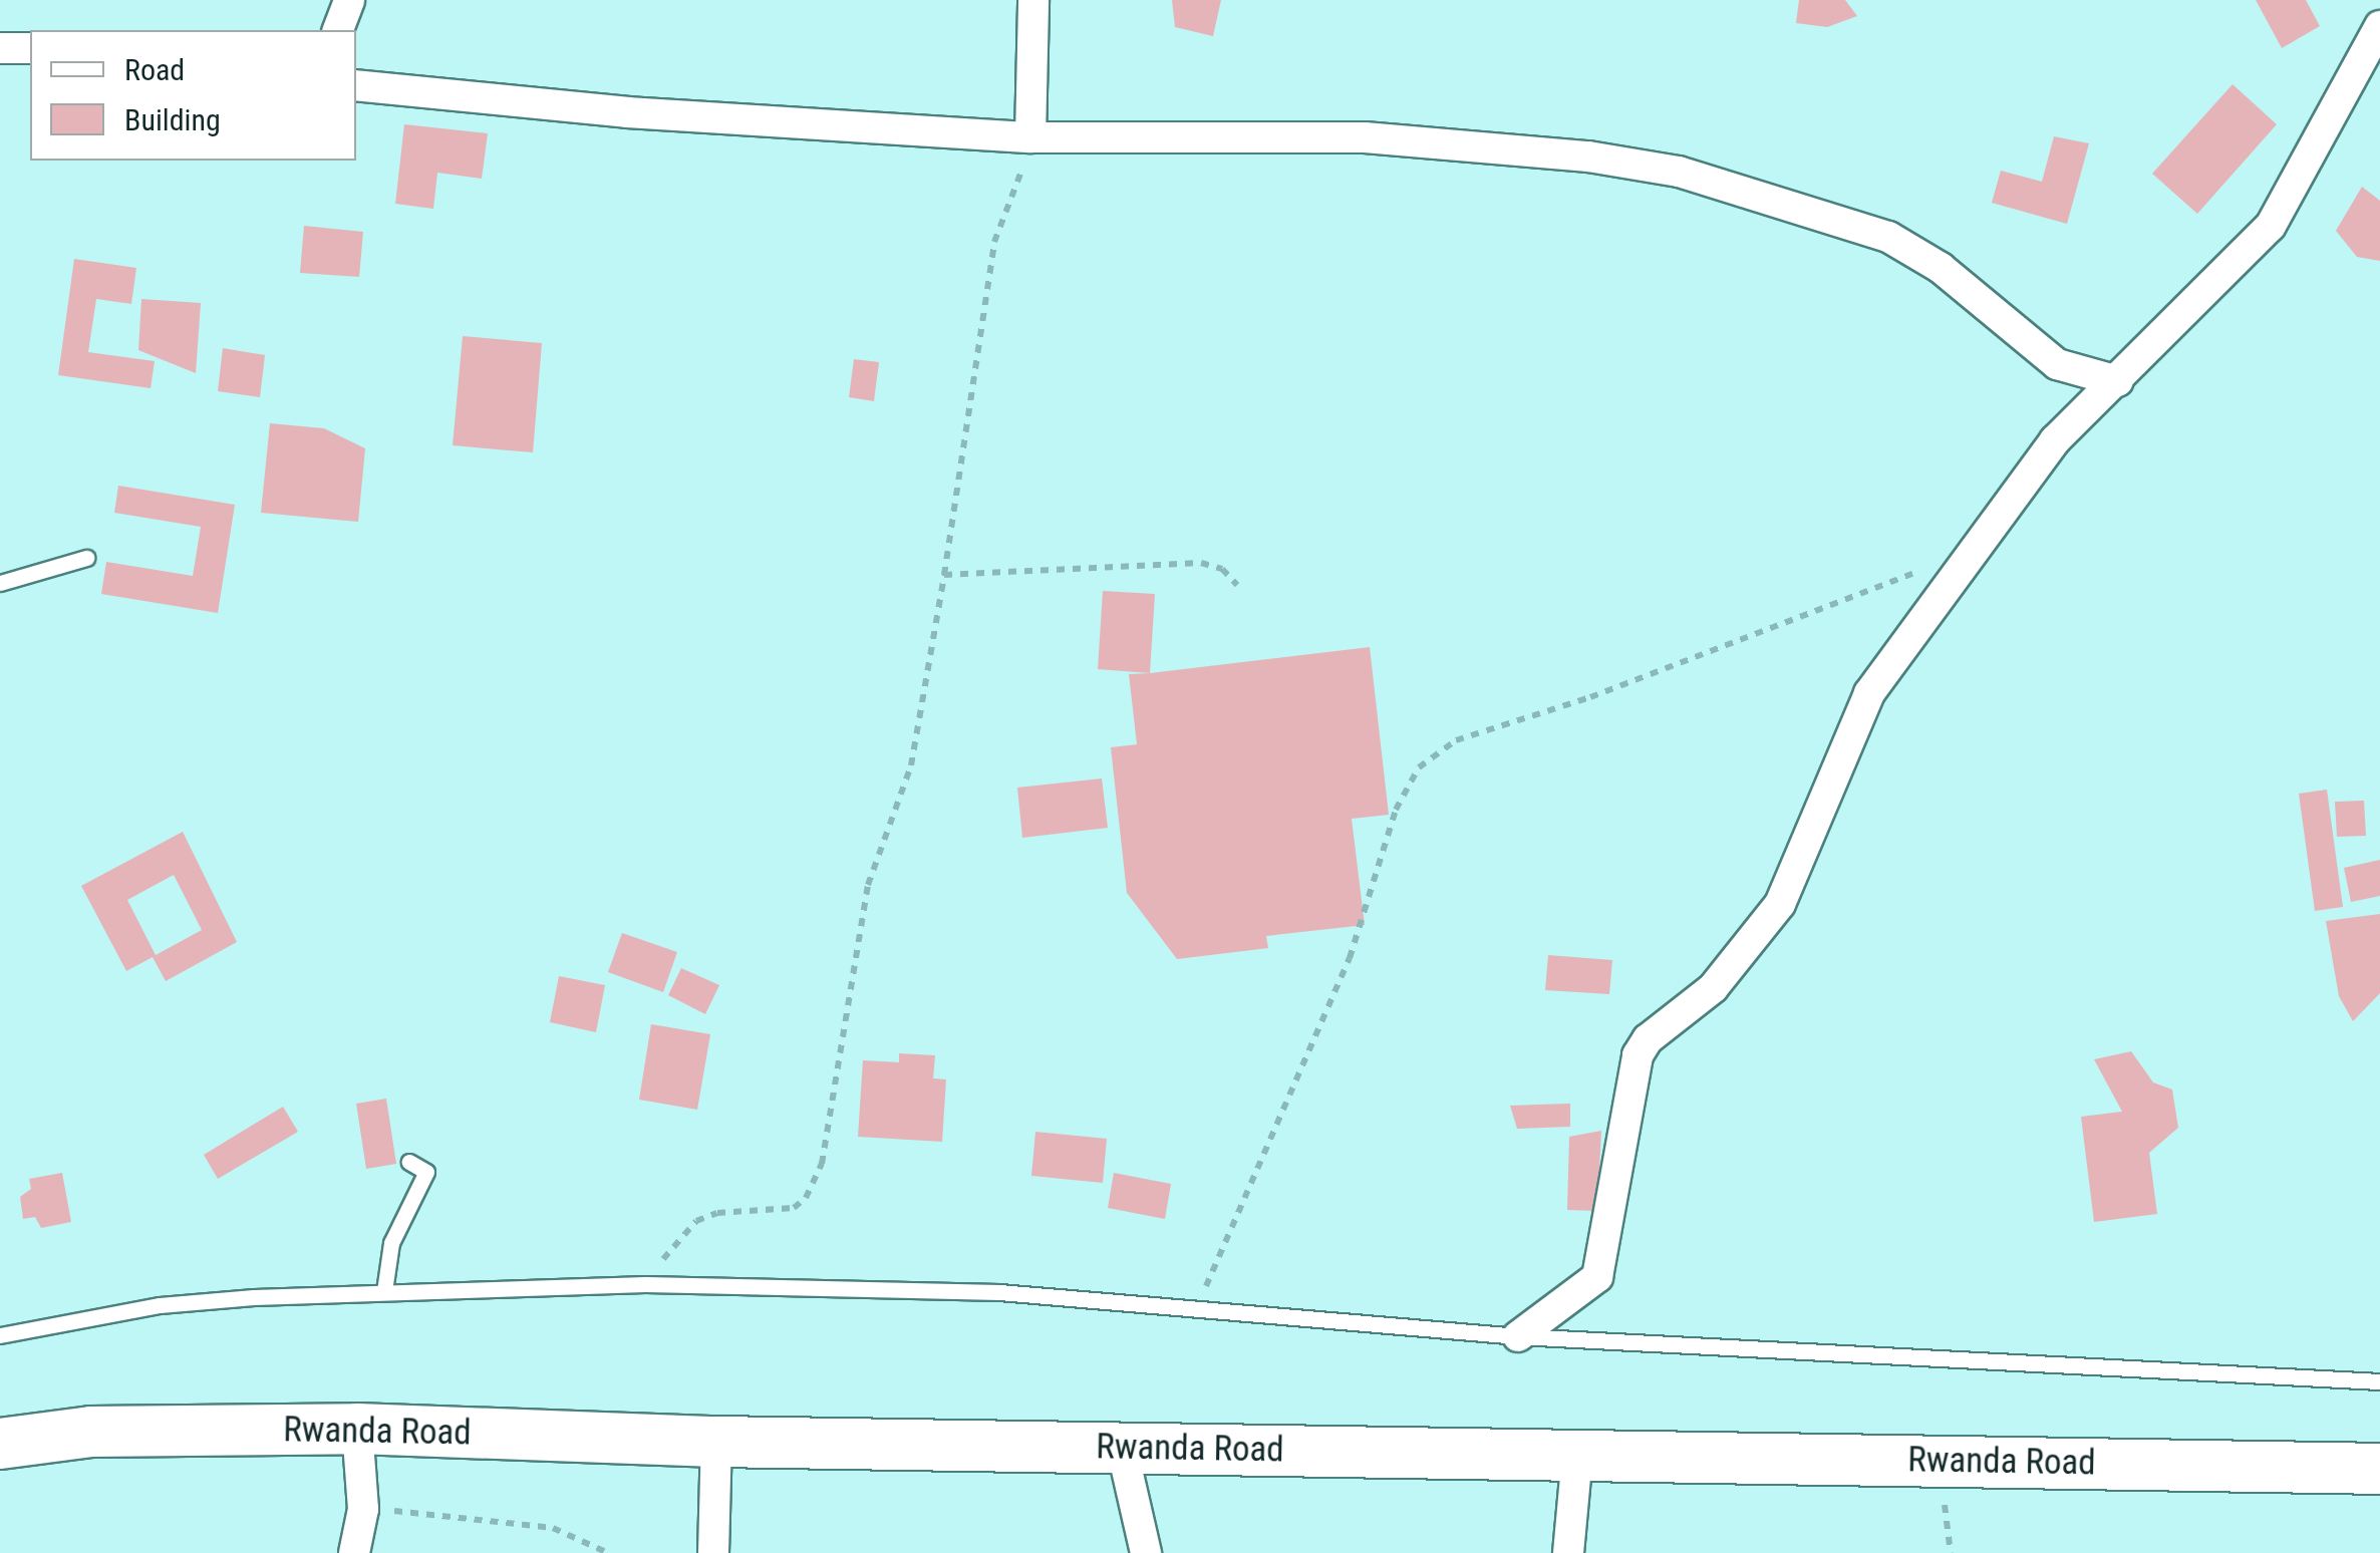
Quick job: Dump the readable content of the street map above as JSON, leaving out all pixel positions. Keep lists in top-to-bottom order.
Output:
{
  "streets": {
    "highway": ["Rwanda Road"]
  },
  "legend": ["Road", "Building"]
}
